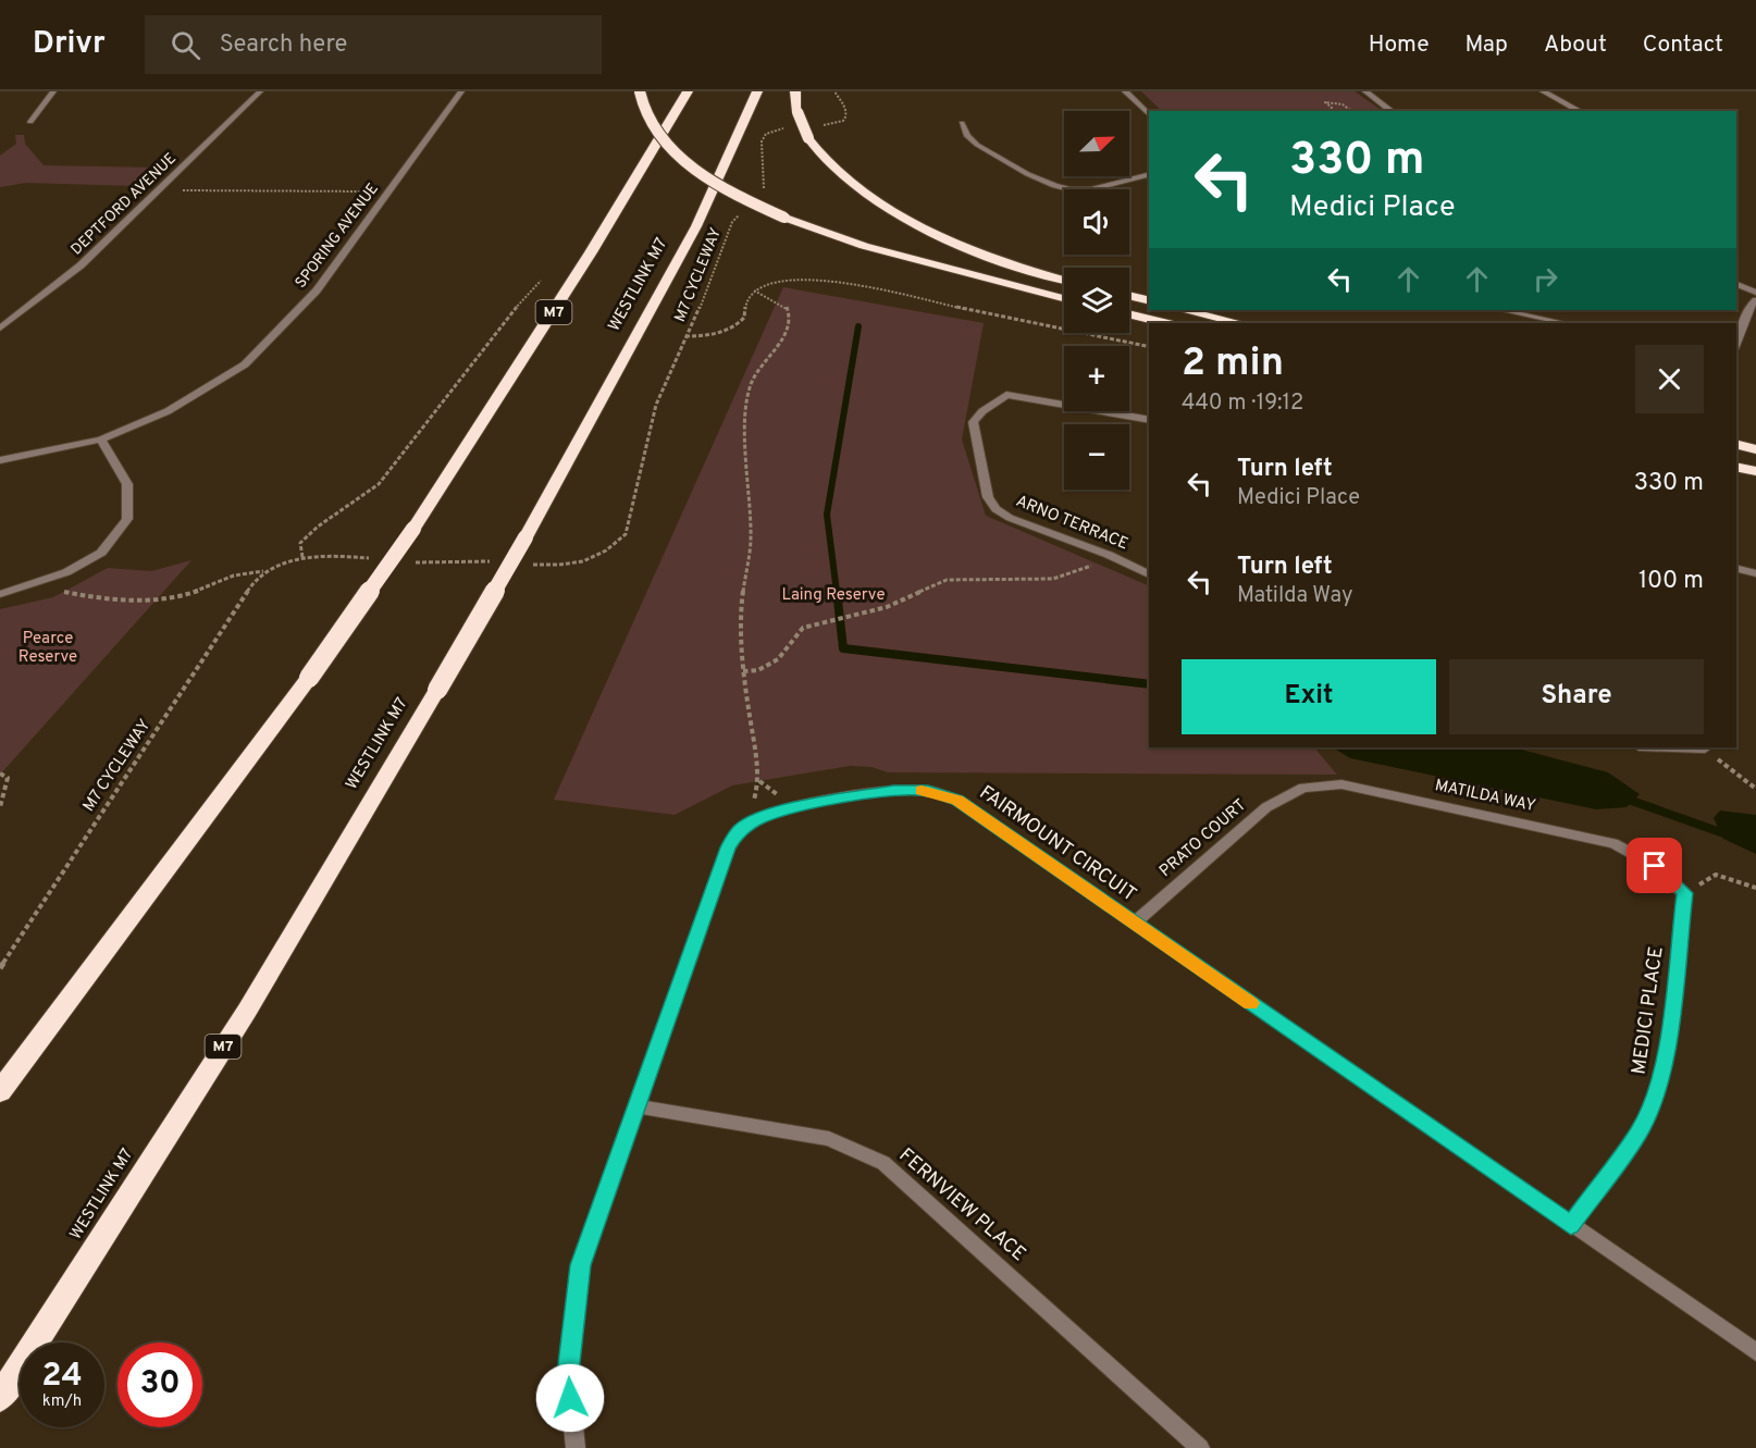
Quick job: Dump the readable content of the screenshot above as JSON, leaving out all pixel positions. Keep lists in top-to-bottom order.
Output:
{
  "streets": {
    "highway": ["WESTLINK M7", "M7"],
    "street": [
      "DEPTFORD AVENUE",
      "SPORING AVENUE",
      "ARNO TERRACE",
      "MATILDA WAY",
      "PRATO COURT",
      "FAIRMOUNT CIRCUIT",
      "MEDICI PLACE",
      "FERNVIEW PLACE"
    ],
    "path": ["M7 CYCLEWAY"]
  },
  "crossings": [
    ["MATILDA WAY", "PRATO COURT"],
    ["MATILDA WAY", "MEDICI PLACE"],
    ["PRATO COURT", "FAIRMOUNT CIRCUIT"],
    ["FAIRMOUNT CIRCUIT", "MEDICI PLACE"],
    ["FAIRMOUNT CIRCUIT", "FERNVIEW PLACE"]
  ],
  "parks": ["Laing Reserve", "Pearce Reserve"],
  "north": "top right",
  "page": {
    "header": "Drivr",
    "search": "Search here",
    "nav": [
      "Home",
      "Map",
      "About",
      "Contact"
    ],
    "map_buttons": ["+", "−"],
    "turn": ["330 m", "Medici Place"],
    "heading": ["2 min", "440 m · 19:12"],
    "list": [
      {
        "name": "Turn left",
        "note": "Medici Place",
        "value": "330 m"
      },
      {
        "name": "Turn left",
        "note": "Matilda Way",
        "value": "100 m"
      }
    ],
    "buttons": ["Exit", "Share"],
    "speed": "24 km/h",
    "limit": "30"
  }
}
